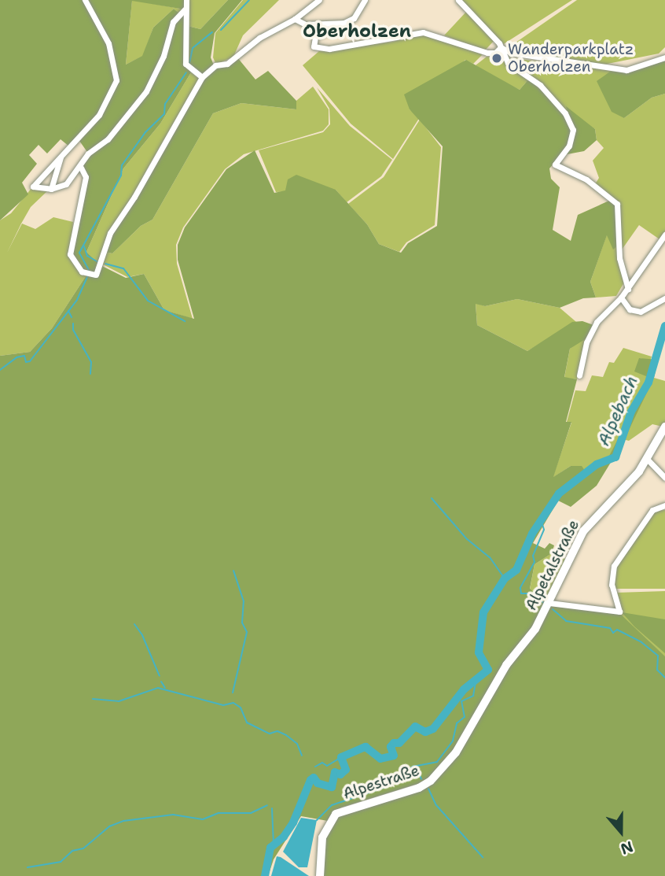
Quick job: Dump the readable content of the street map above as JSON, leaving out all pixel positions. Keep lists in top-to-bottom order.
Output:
{
  "streets": {
    "main road": ["Alpetalstraße", "Alpestraße"]
  },
  "crossings": [
    ["Alpetalstraße", "Alpestraße"]
  ],
  "districts": ["Oberholzen"],
  "water": ["Alpebach"],
  "places": ["Wanderparkplatz Oberholzen"],
  "north": "bottom"
}
